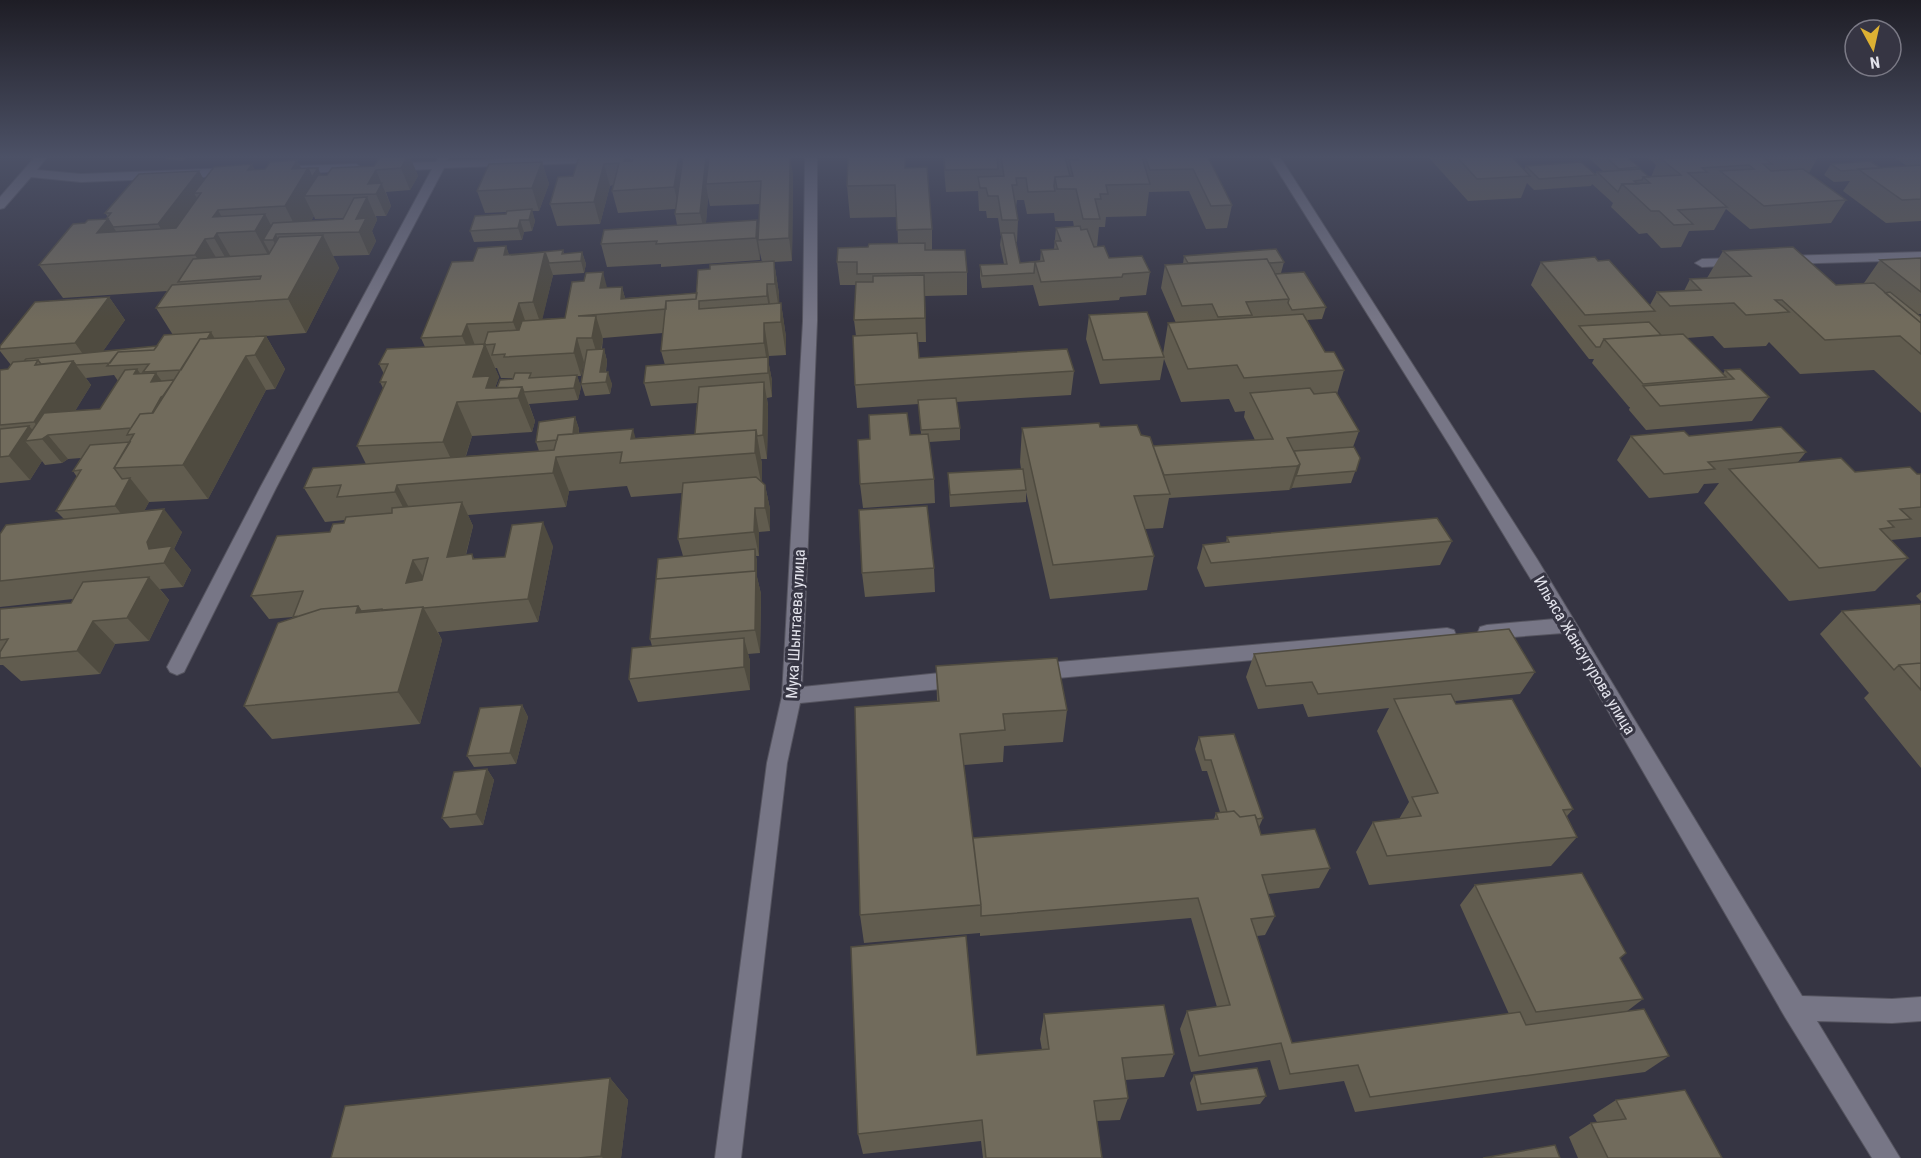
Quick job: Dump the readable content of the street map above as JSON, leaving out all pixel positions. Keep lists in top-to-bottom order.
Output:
{
  "streets": {
    "street": ["Мука Шынтаева улица", "Ильяса Жансугурова улица"]
  },
  "north": "bottom"
}
